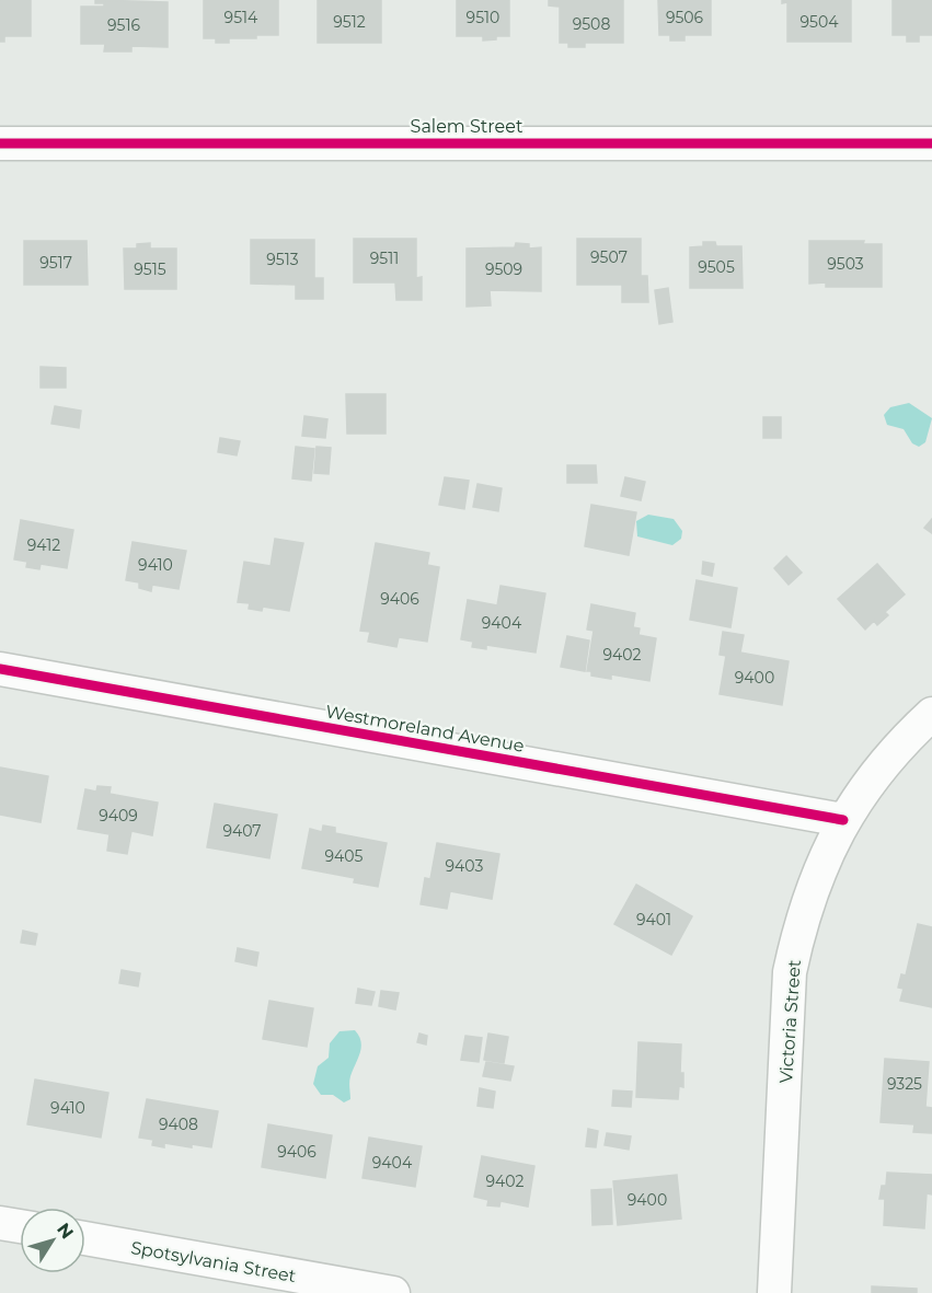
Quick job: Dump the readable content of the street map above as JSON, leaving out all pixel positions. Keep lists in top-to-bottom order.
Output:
{
  "streets": {
    "street": [
      "Salem Street",
      "Westmoreland Avenue",
      "Victoria Street",
      "Spotsylvania Street"
    ]
  },
  "crossings": [
    ["Westmoreland Avenue", "Victoria Street"]
  ],
  "house_numbers": [
    "9514",
    "9510",
    "9506",
    "9512",
    "9504",
    "9508",
    "9516",
    "9507",
    "9511",
    "9513",
    "9517",
    "9503",
    "9505",
    "9515",
    "9509",
    "9412",
    "9410",
    "9406",
    "9404",
    "9402",
    "9400",
    "9409",
    "9407",
    "9405",
    "9403",
    "9401",
    "9325",
    "9410",
    "9408",
    "9406",
    "9404",
    "9402",
    "9400"
  ],
  "north": "top right"
}
